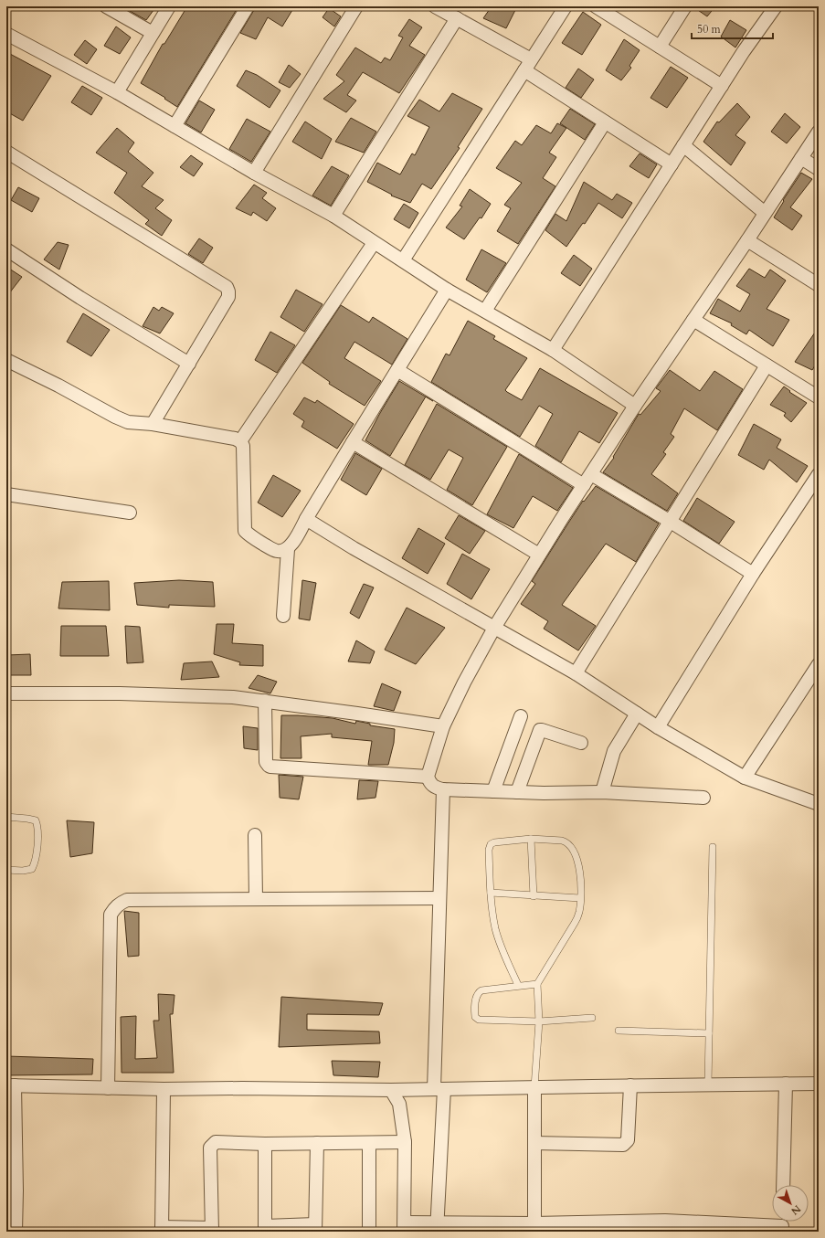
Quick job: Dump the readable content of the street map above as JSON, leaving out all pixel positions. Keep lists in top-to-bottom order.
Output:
{
  "scale_bar": "50 m",
  "north": "bottom right"
}
